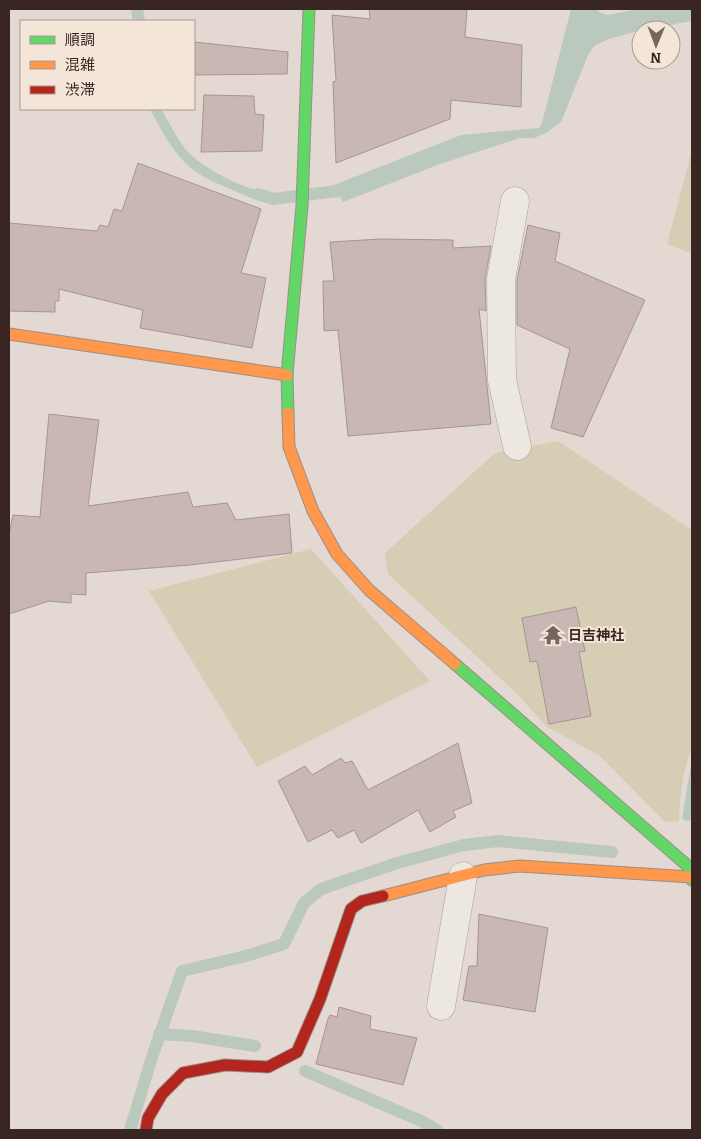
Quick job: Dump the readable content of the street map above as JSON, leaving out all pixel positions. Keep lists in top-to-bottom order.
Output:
{
  "places": {
    "temple": ["日吉神社"]
  },
  "legend": ["順調", "混雑", "渋滞"],
  "north": "bottom"
}
